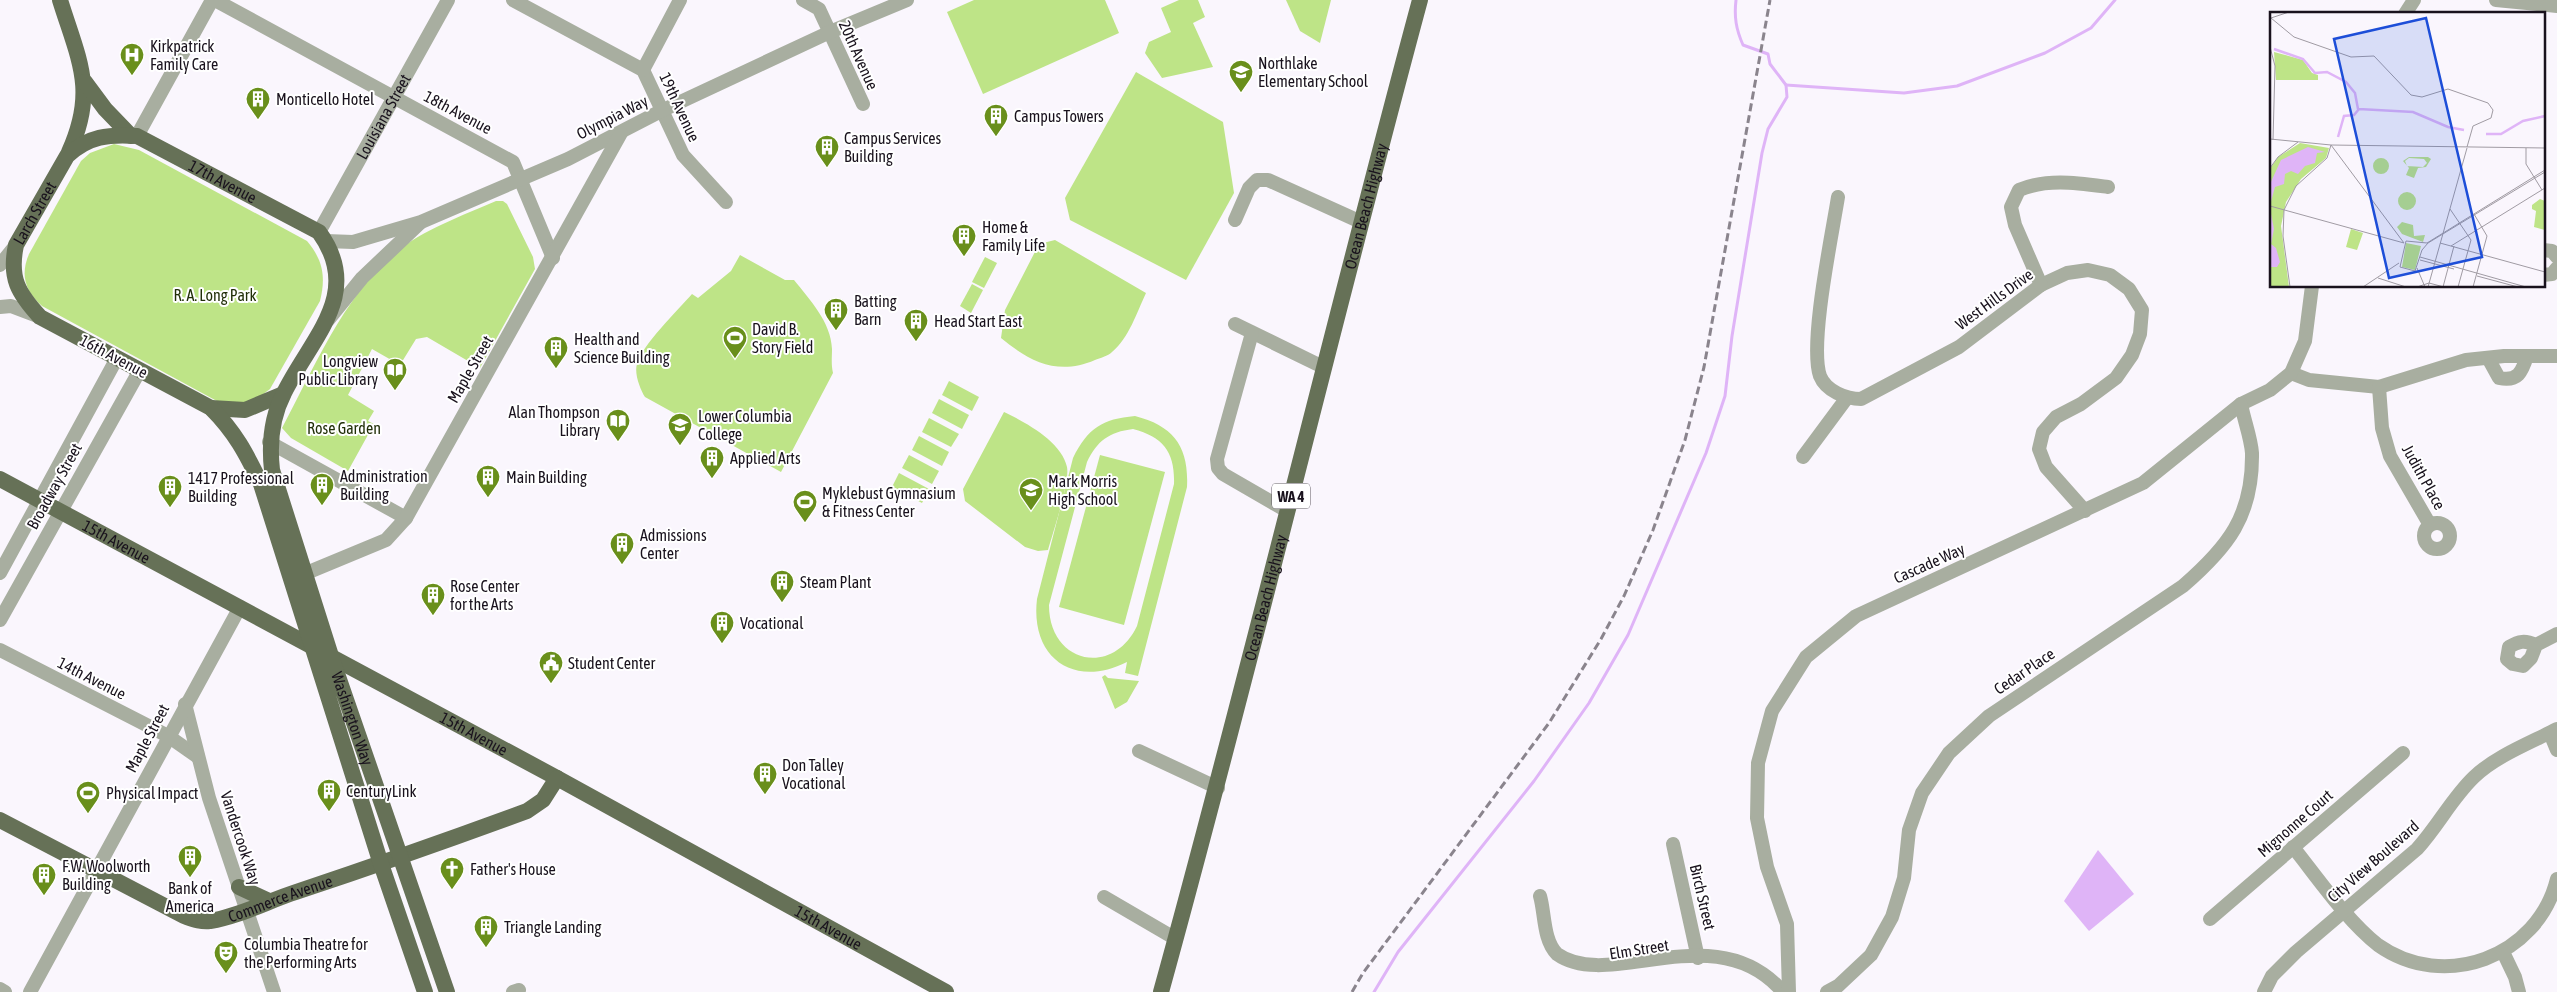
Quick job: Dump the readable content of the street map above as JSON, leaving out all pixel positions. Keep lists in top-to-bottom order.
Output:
{
  "streets": {
    "main road": [
      "17th Avenue",
      "Ocean Beach Highway",
      "Larch Street",
      "16th Avenue",
      "WA 4",
      "15th Avenue",
      "Washington Way",
      "Commerce Avenue"
    ],
    "street": [
      "20th Avenue",
      "19th Avenue",
      "18th Avenue",
      "Louisiana Street",
      "Olympia Way",
      "West Hills Drive",
      "Maple Street",
      "Judith Place",
      "Broadway Street",
      "Cascade Way",
      "Cedar Place",
      "14th Avenue",
      "Mignonne Court",
      "Vandercook Way",
      "City View Boulevard",
      "Birch Street",
      "Elm Street"
    ]
  },
  "crossings": [
    ["20th Avenue", "Olympia Way"],
    ["19th Avenue", "Olympia Way"],
    ["18th Avenue", "Louisiana Street"],
    ["18th Avenue", "Olympia Way"],
    ["18th Avenue", "Maple Street"],
    ["Louisiana Street", "Olympia Way"],
    ["Louisiana Street", "17th Avenue"],
    ["Olympia Way", "17th Avenue"],
    ["Olympia Way", "Maple Street"],
    ["17th Avenue", "Larch Street"],
    ["Larch Street", "16th Avenue"],
    ["West Hills Drive", "Cascade Way"],
    ["16th Avenue", "Broadway Street"],
    ["16th Avenue", "Washington Way"],
    ["Maple Street", "15th Avenue"],
    ["Maple Street", "14th Avenue"],
    ["Maple Street", "Washington Way"],
    ["Maple Street", "Vandercook Way"],
    ["Maple Street", "Commerce Avenue"],
    ["Broadway Street", "15th Avenue"],
    ["15th Avenue", "Washington Way"],
    ["15th Avenue", "Commerce Avenue"],
    ["Cascade Way", "Cedar Place"],
    ["Washington Way", "Commerce Avenue"],
    ["Vandercook Way", "Commerce Avenue"],
    ["Birch Street", "Elm Street"]
  ],
  "parks": ["R. A. Long Park", "Rose Garden"],
  "places": {
    "hospital": ["Kirkpatrick Family Care"],
    "school or university": ["Northlake Elementary School", "Lower Columbia College", "Mark Morris High School"],
    "building": [
      "Monticello Hotel",
      "Campus Towers",
      "Campus Services Building",
      "Home & Family Life",
      "Batting Barn",
      "Head Start East",
      "Health and Science Building",
      "Applied Arts",
      "Main Building",
      "Administration Building",
      "1417 Professional Building",
      "Admissions Center",
      "Steam Plant",
      "Rose Center for the Arts",
      "Vocational",
      "Don Talley Vocational",
      "CenturyLink",
      "Bank of America",
      "F.W. Woolworth Building",
      "Triangle Landing"
    ],
    "sports": ["David B. Story Field", "Myklebust Gymnasium & Fitness Center", "Physical Impact"],
    "library": ["Longview Public Library", "Alan Thompson Library"],
    "public building": ["Student Center"],
    "church": ["Father's House"],
    "theatre": ["Columbia Theatre for the Performing Arts"]
  }
}
